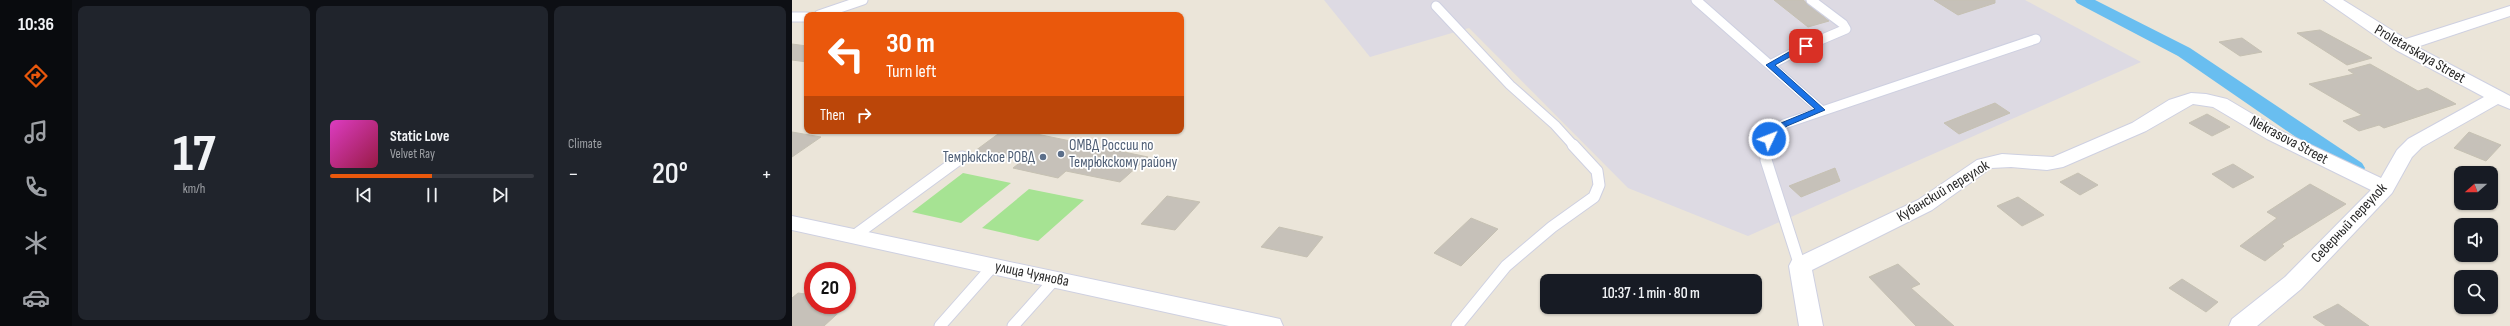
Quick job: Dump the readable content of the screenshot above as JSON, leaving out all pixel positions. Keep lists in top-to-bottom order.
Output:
{
  "streets": {
    "street": [
      "Proletarskaya Street",
      "Nekrasova Street",
      "Кубанский переулок",
      "Северный переулок",
      "улица Чуянова"
    ]
  },
  "crossings": [
    ["Proletarskaya Street", "Северный переулок"],
    ["Nekrasova Street", "Кубанский переулок"],
    ["Nekrasova Street", "Северный переулок"]
  ],
  "places": ["ОМВД России по Темрюкскому району", "Темрюкское РОВД"],
  "north": "left",
  "page": {
    "tabs": "10:36",
    "tile": [
      ["17", "km/h"],
      "Climate"
    ],
    "turn": ["30 m", "Turn left"],
    "then": "Then",
    "song": ["Static Love", "Velvet Ray"],
    "heat": ["−", "20°", "+"],
    "limit": "20",
    "trip": "10:37 · 1 min · 80 m"
  }
}
